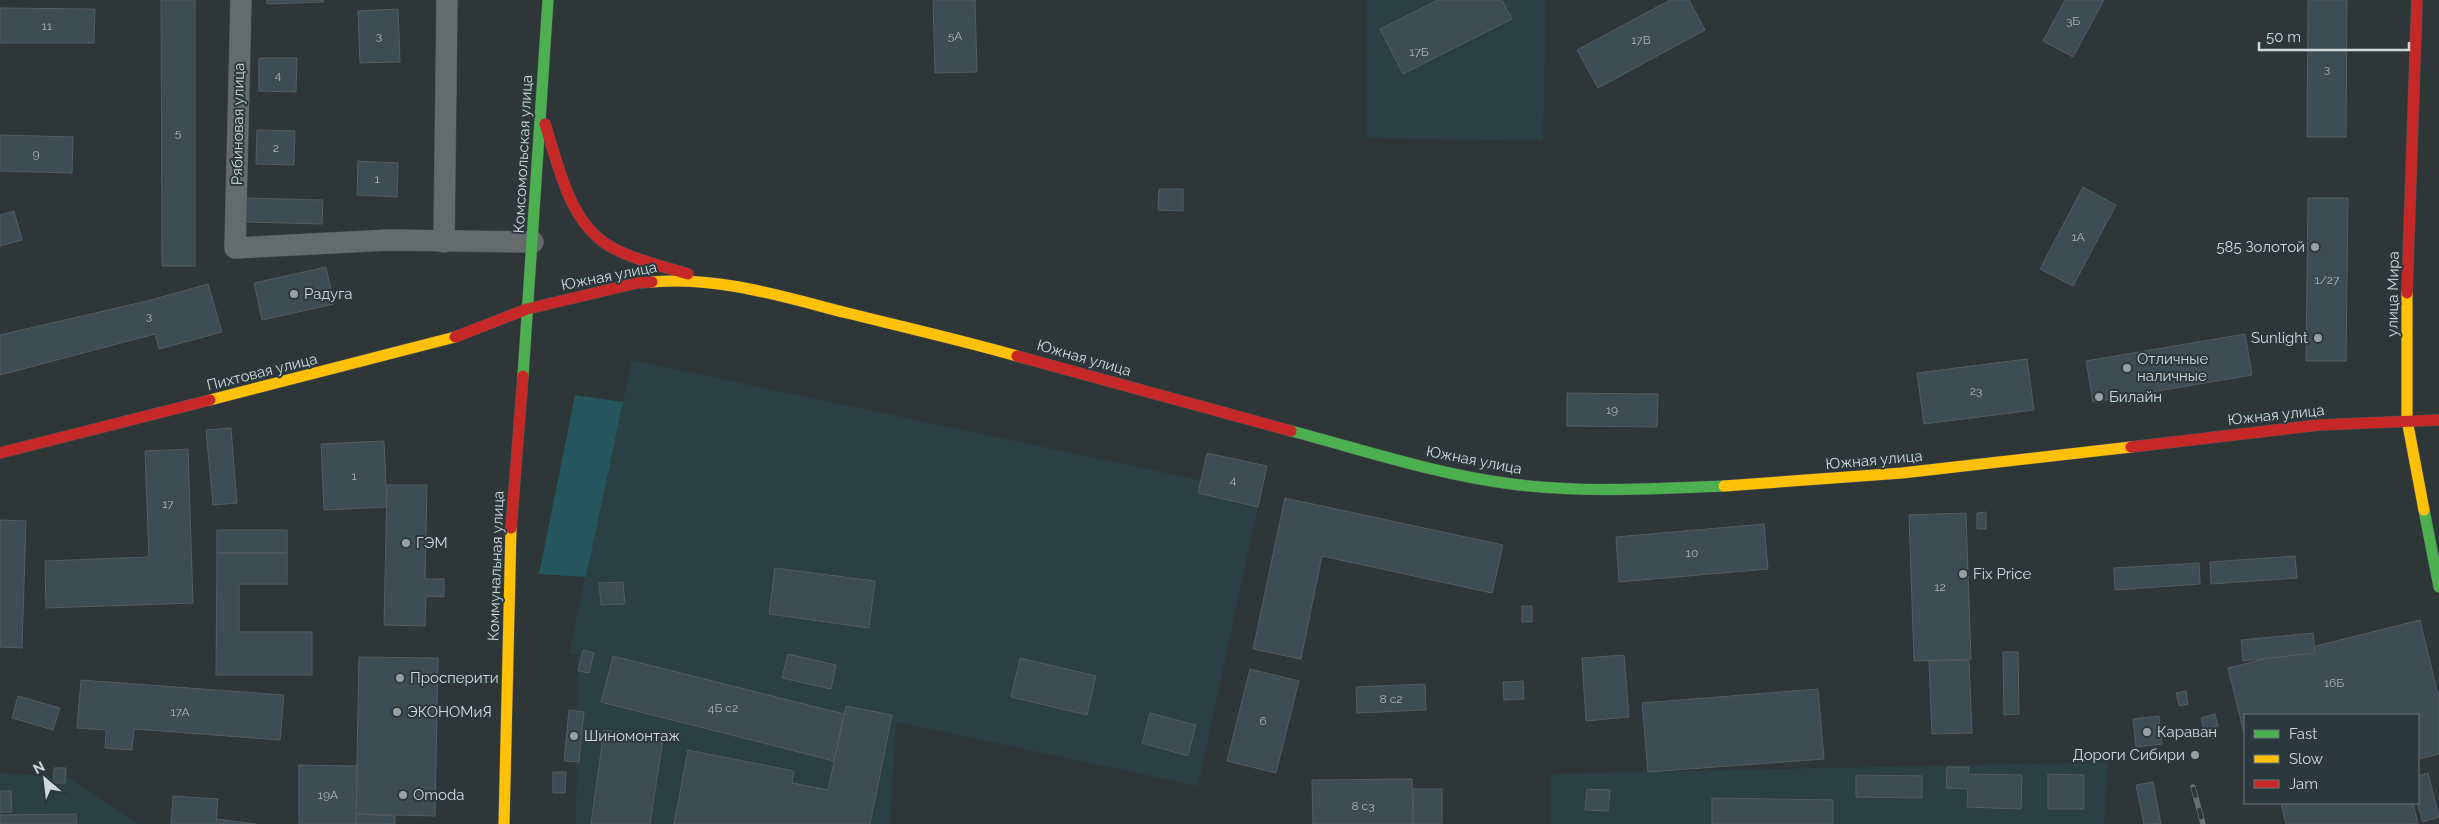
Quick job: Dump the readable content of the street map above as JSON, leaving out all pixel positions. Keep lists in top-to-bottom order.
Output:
{
  "streets": {
    "main road": [
      "Комсомольская улица",
      "Южная улица",
      "улица Мира",
      "Пихтовая улица",
      "Коммунальная улица"
    ],
    "street": ["Рябиновая улица"]
  },
  "crossings": [
    ["Комсомольская улица", "Южная улица"],
    ["Комсомольская улица", "Пихтовая улица"],
    ["Комсомольская улица", "Коммунальная улица"],
    ["Южная улица", "улица Мира"],
    ["Южная улица", "Пихтовая улица"],
    ["Южная улица", "Коммунальная улица"],
    ["Пихтовая улица", "Коммунальная улица"]
  ],
  "places": [
    "585 Золотой",
    "Радуга",
    "Sunlight",
    "Отличные наличные",
    "Билайн",
    "ГЭМ",
    "Fix Price",
    "Просперити",
    "ЭКОНОМиЯ",
    "Караван",
    "Шиномонтаж",
    "Дороги Сибири",
    "Omoda"
  ],
  "house_numbers": [
    "3Б",
    "11",
    "3",
    "5А",
    "17В",
    "17Б",
    "3",
    "4",
    "5",
    "2",
    "9",
    "1",
    "1А",
    "1/27",
    "3",
    "23",
    "19",
    "1",
    "4",
    "17",
    "10",
    "12",
    "16Б",
    "8 с2",
    "4Б с2",
    "17А",
    "6",
    "19А",
    "8 с3"
  ],
  "legend": ["Fast", "Slow", "Jam"],
  "scale_bar": "50 m",
  "north": "top left"
}
